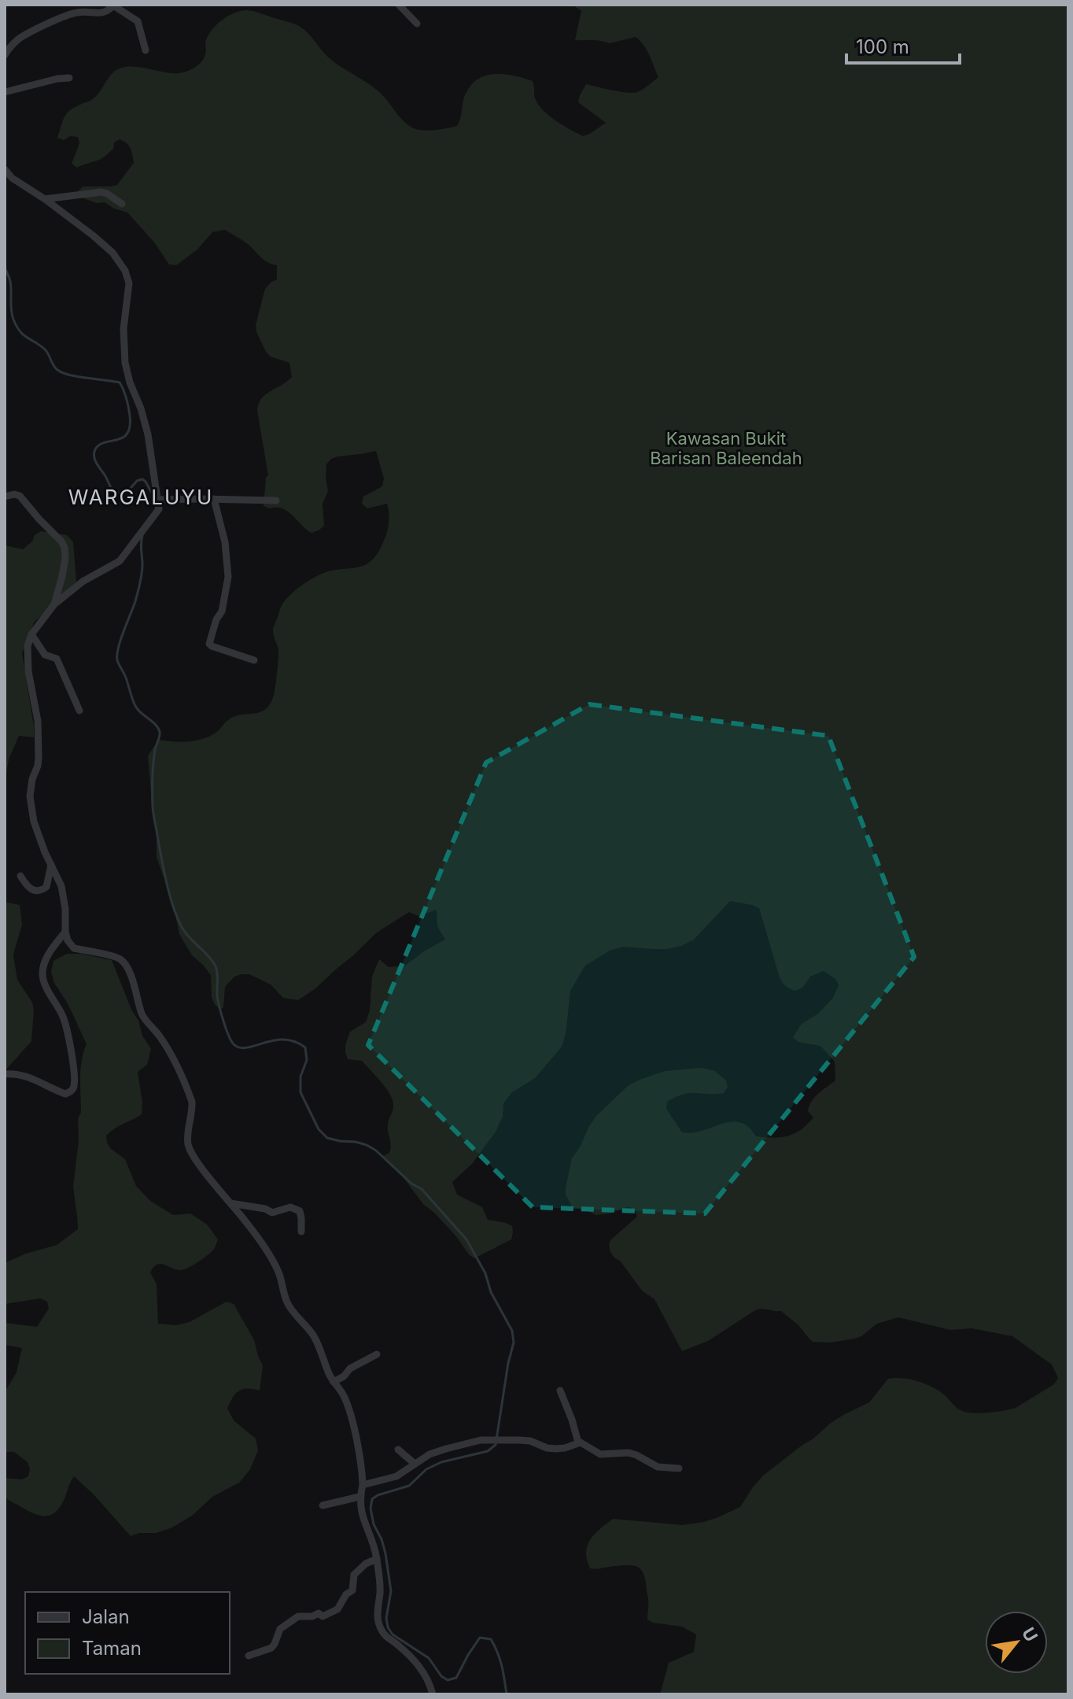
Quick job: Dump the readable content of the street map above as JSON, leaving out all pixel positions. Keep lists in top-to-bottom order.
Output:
{
  "districts": ["WARGALUYU"],
  "parks": ["Kawasan Bukit Barisan Baleendah"],
  "legend": ["Jalan", "Taman"],
  "scale_bar": "100 m",
  "north": "top right"
}
